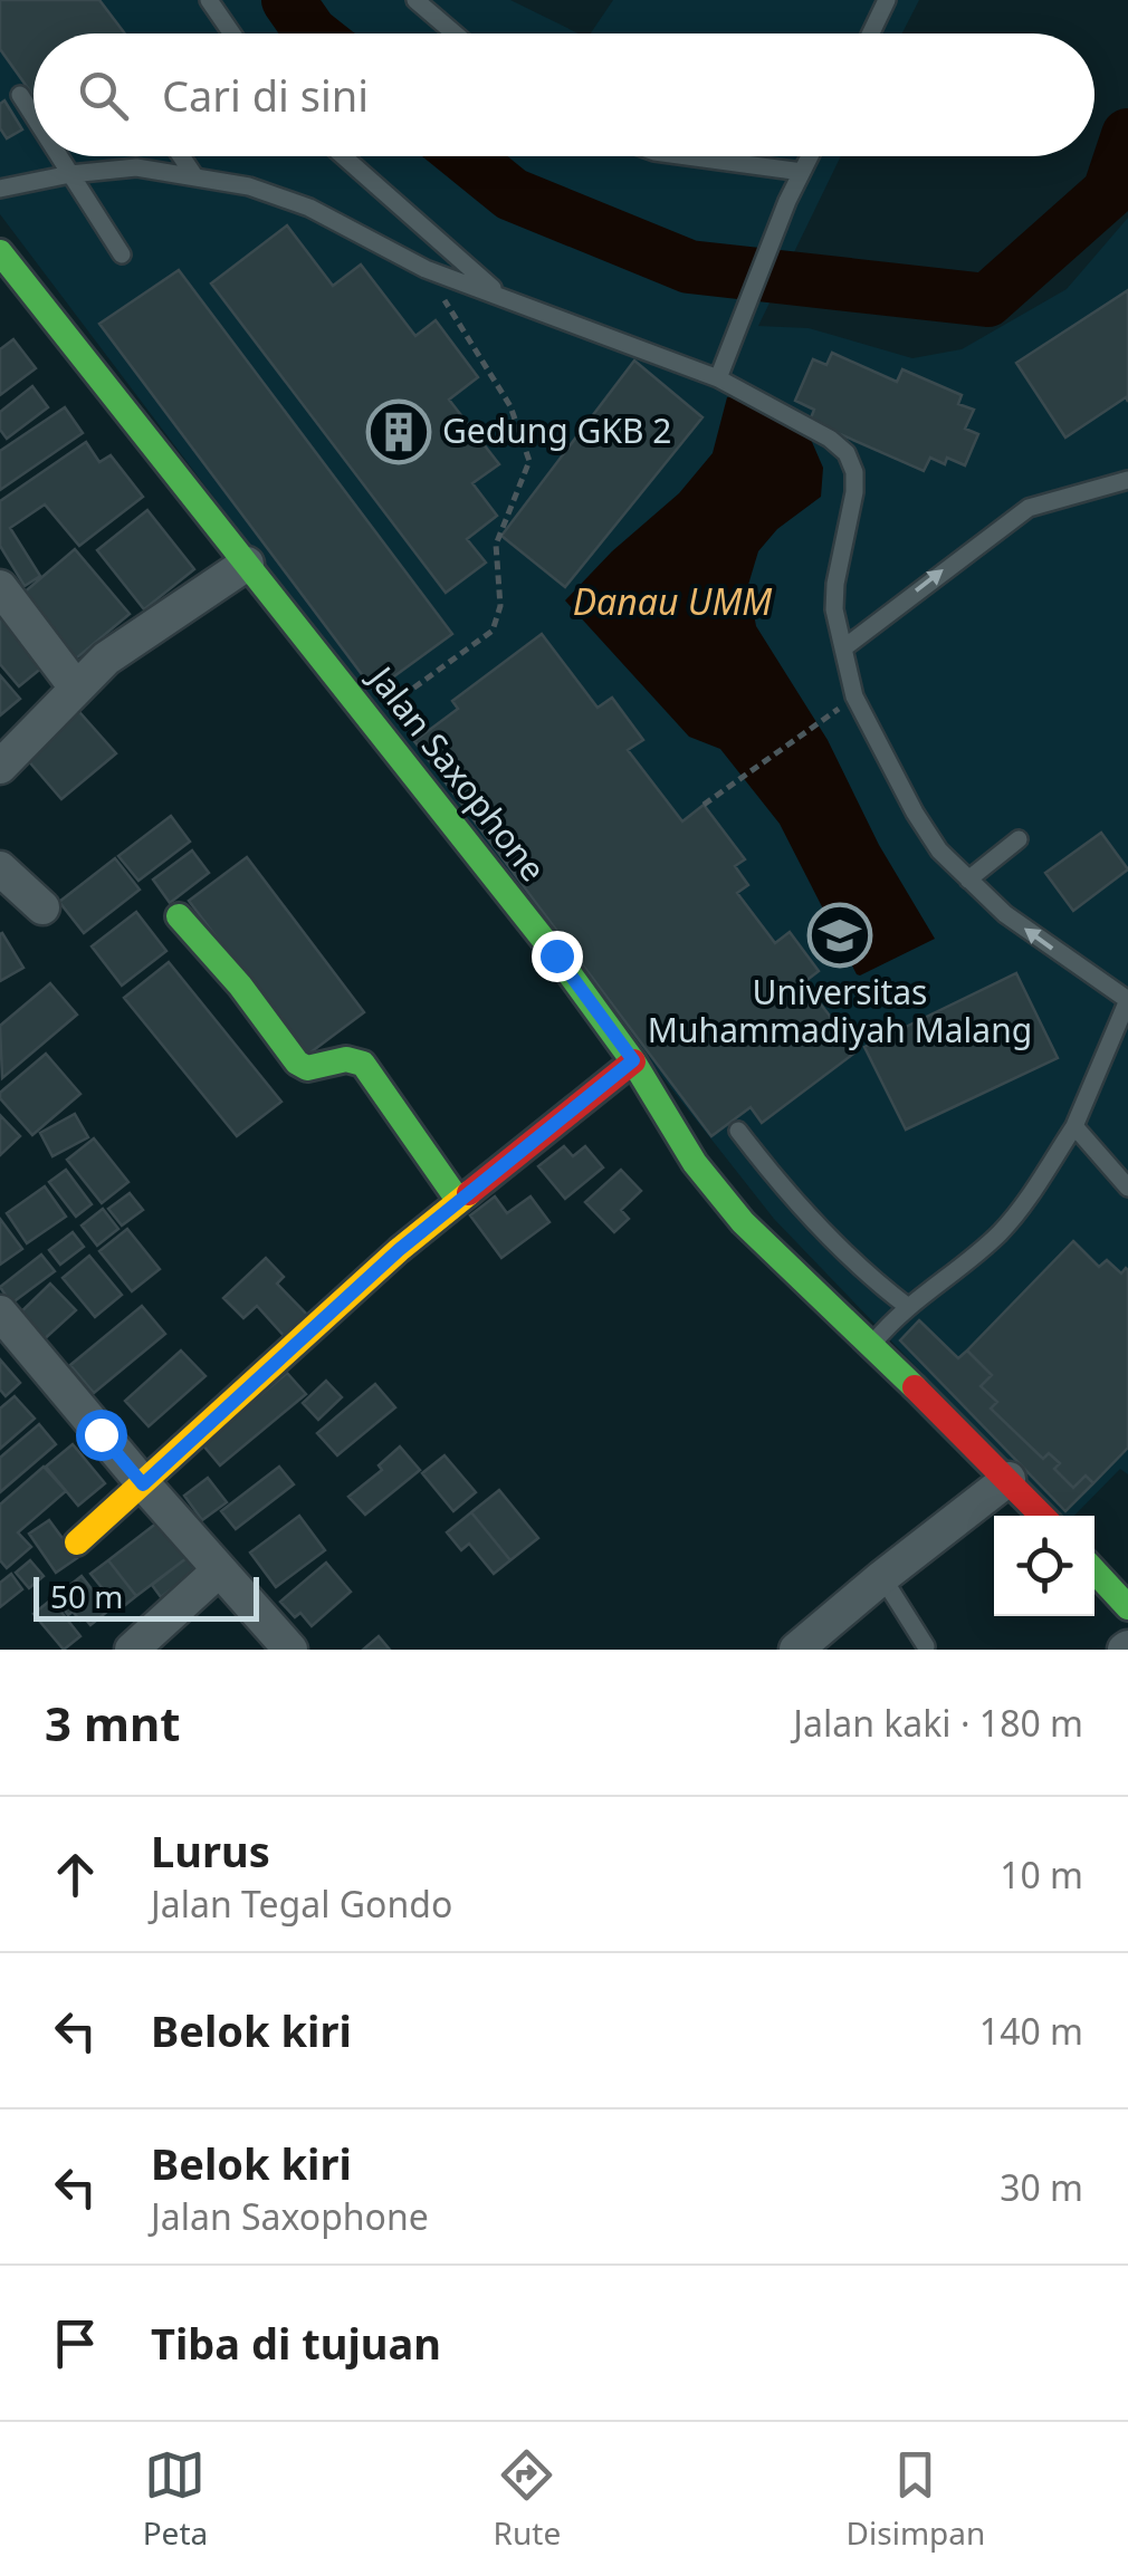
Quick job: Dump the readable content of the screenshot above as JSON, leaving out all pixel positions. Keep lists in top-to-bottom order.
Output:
{
  "streets": {
    "main road": ["Jalan Saxophone"]
  },
  "water": ["Danau UMM"],
  "places": {
    "building": ["Gedung GKB 2"],
    "school or university": ["Universitas Muhammadiyah Malang"]
  },
  "scale_bar": "50 m",
  "page": {
    "search": "Cari di sini",
    "scale": "50 m",
    "heading": ["3 mnt", "Jalan kaki · 180 m"],
    "list": [
      ["Lurus", "Jalan Tegal Gondo", "10 m"],
      ["Belok kiri", "140 m"],
      ["Belok kiri", "Jalan Saxophone", "30 m"],
      "Tiba di tujuan"
    ],
    "nav": ["Peta", "Rute", "Disimpan"]
  }
}
